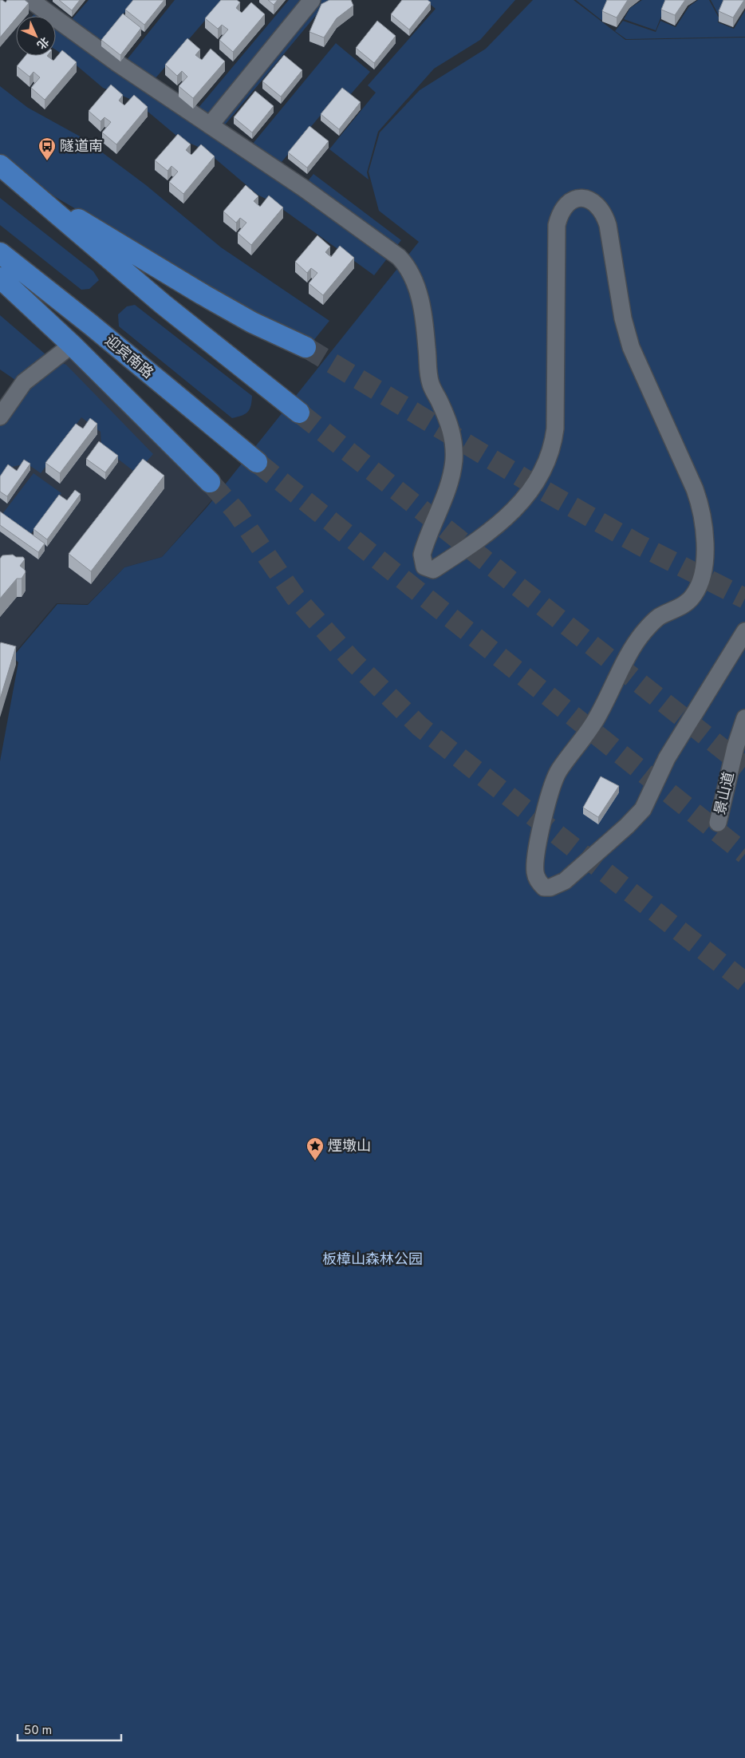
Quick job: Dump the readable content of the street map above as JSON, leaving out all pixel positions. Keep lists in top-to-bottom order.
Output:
{
  "streets": {
    "main road": ["迎宾南路"],
    "lane": ["景山道"]
  },
  "parks": ["板樟山森林公园"],
  "places": {
    "bus stop": ["隧道南"],
    "place": ["煙墩山"]
  },
  "scale_bar": "50 m",
  "north": "bottom right"
}
